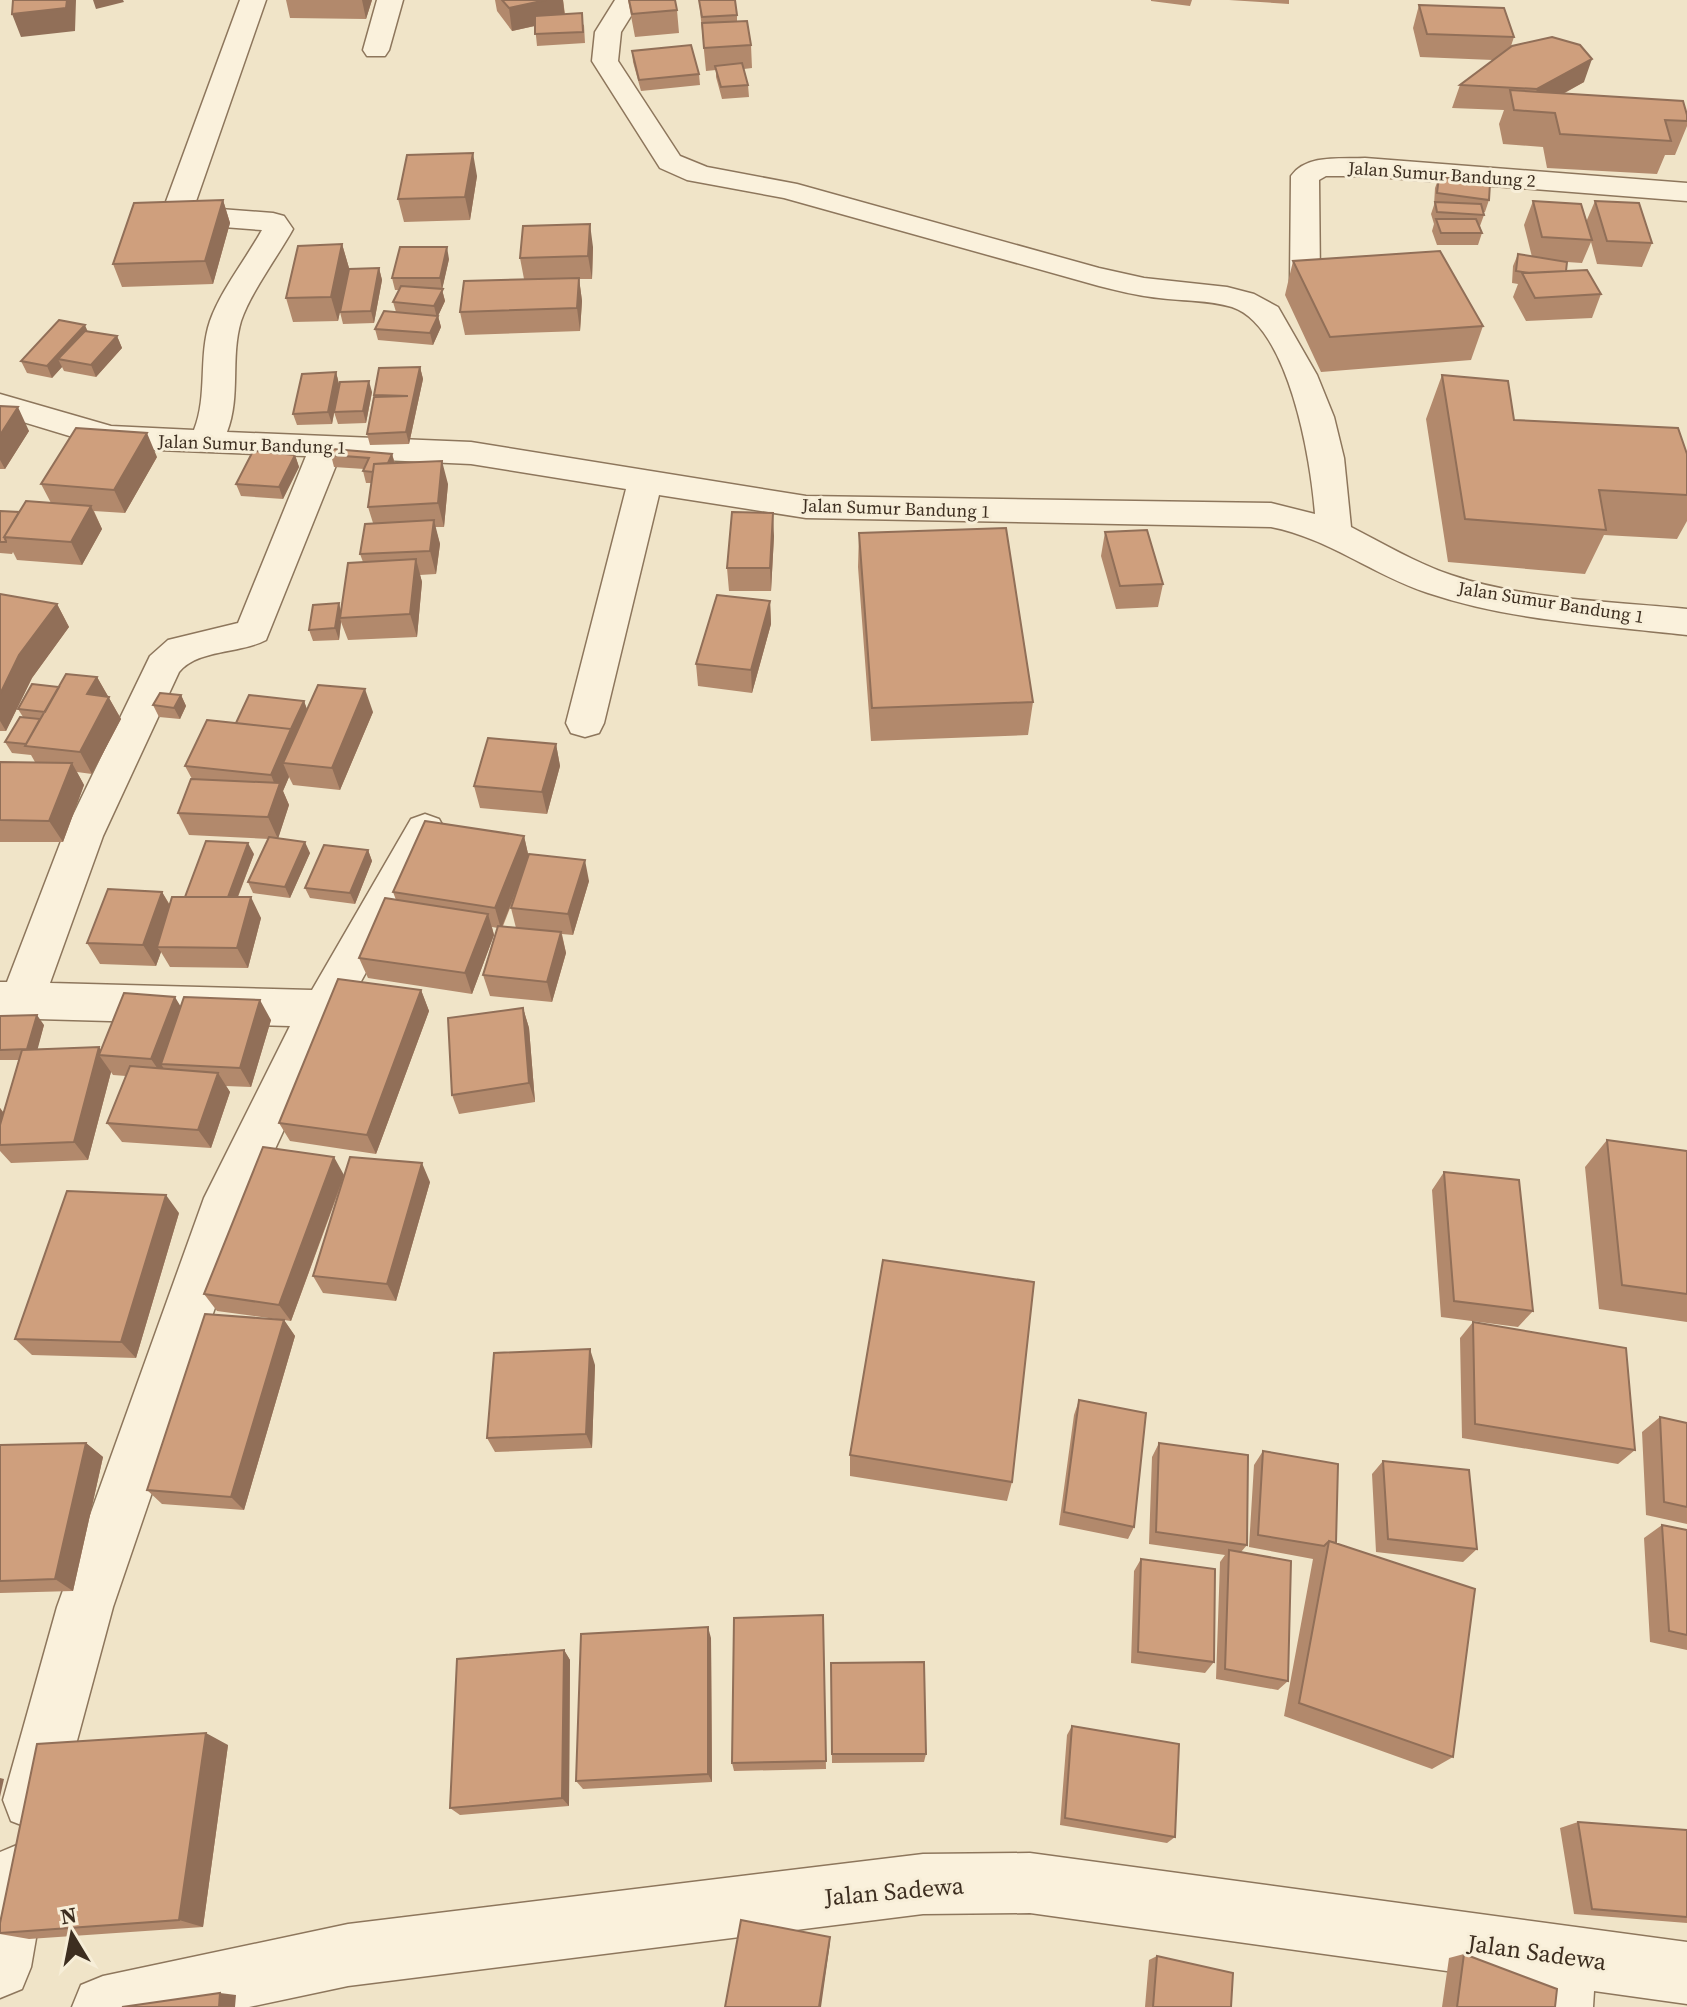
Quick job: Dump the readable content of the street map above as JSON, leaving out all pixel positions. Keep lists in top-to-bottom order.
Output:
{
  "streets": {
    "street": ["Jalan Sumur Bandung 2", "Jalan Sumur Bandung 1", "Jalan Sadewa"]
  },
  "north": "top"
}
